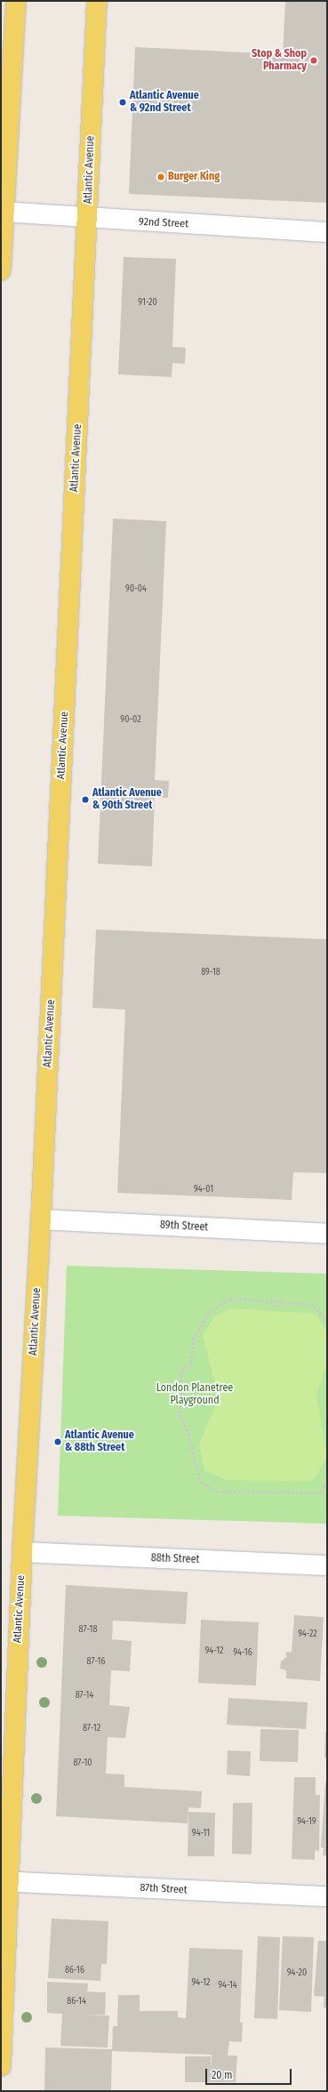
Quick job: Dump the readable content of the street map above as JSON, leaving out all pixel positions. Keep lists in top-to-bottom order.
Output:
{
  "streets": {
    "main road": ["Atlantic Avenue"],
    "street": [
      "92nd Street",
      "89th Street",
      "88th Street",
      "87th Street"
    ]
  },
  "crossings": [
    ["Atlantic Avenue", "92nd Street"],
    ["Atlantic Avenue", "89th Street"],
    ["Atlantic Avenue", "88th Street"],
    ["Atlantic Avenue", "87th Street"]
  ],
  "parks": ["London Planetree Playground"],
  "places": [
    "Stop & Shop Pharmacy",
    "Atlantic Avenue & 92nd Street",
    "Burger King",
    "Atlantic Avenue & 90th Street",
    "Atlantic Avenue & 88th Street"
  ],
  "house_numbers": [
    "91-20",
    "90-04",
    "90-02",
    "89-18",
    "94-01",
    "87-18",
    "94-22",
    "94-12",
    "94-16",
    "87-16",
    "87-14",
    "87-12",
    "87-10",
    "94-19",
    "94-11",
    "86-16",
    "94-20",
    "94-12",
    "94-14",
    "86-14"
  ],
  "scale_bar": "20 m"
}
